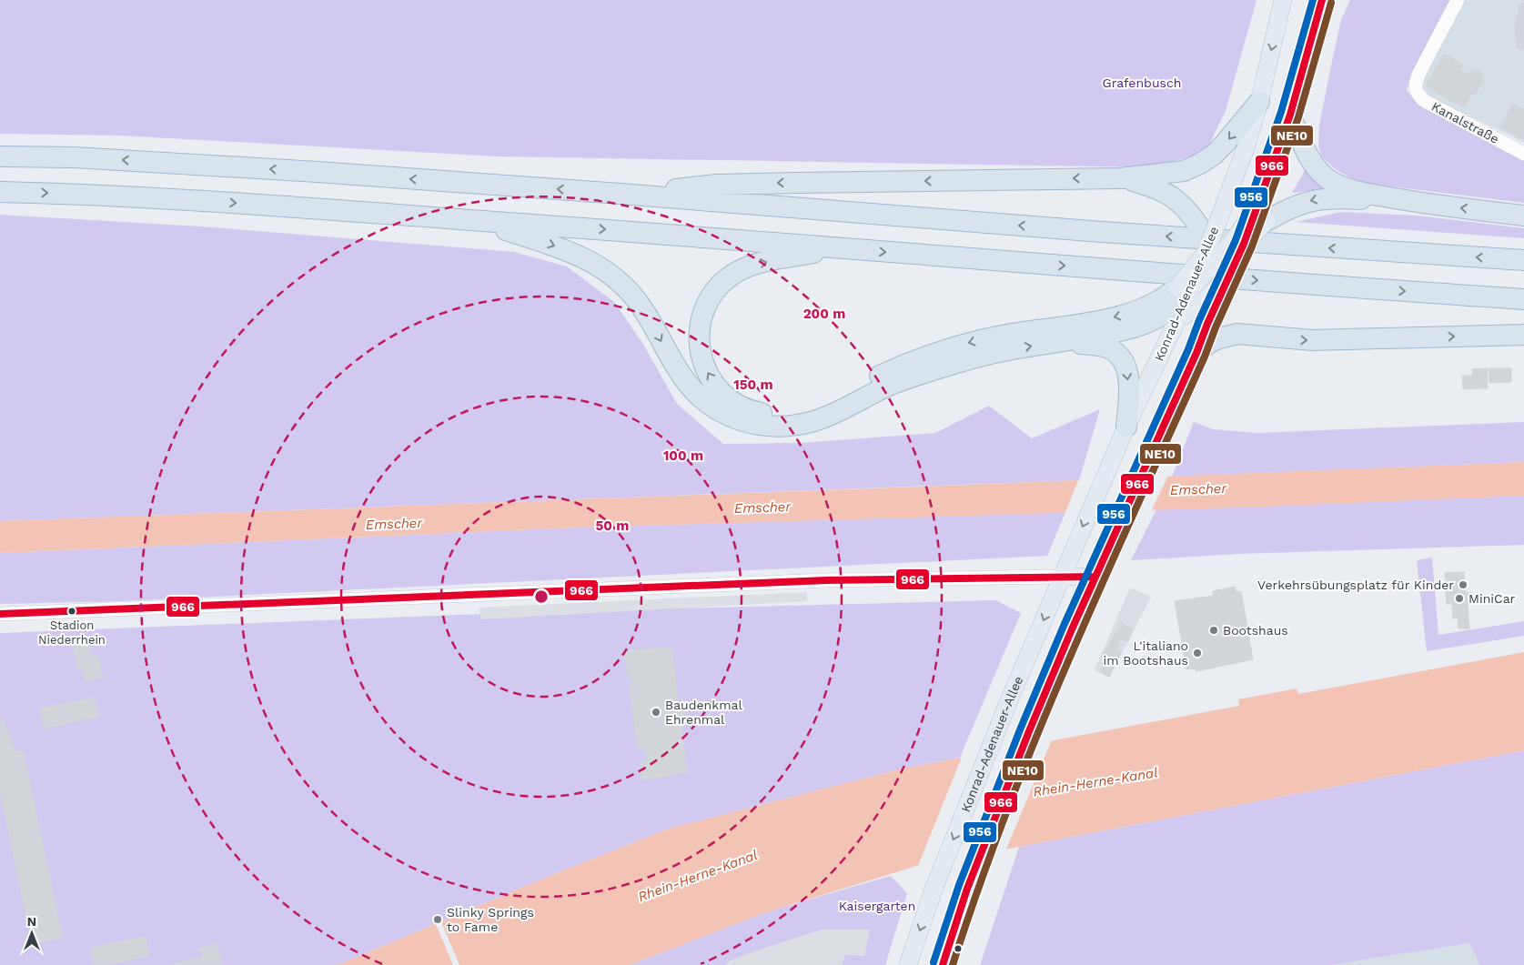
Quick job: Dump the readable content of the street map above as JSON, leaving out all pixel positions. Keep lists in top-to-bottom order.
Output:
{
  "streets": {
    "main road": ["Konrad-Adenauer-Allee"],
    "street": ["Kanalstraße"]
  },
  "water": ["Emscher", "Rhein-Herne-Kanal"],
  "parks": ["Grafenbusch", "Kaisergarten"],
  "places": [
    "Verkehrsübungsplatz für Kinder",
    "MiniCar",
    "Stadion Niederrhein",
    "Bootshaus",
    "L'italiano im Bootshaus",
    "Baudenkmal Ehrenmal",
    "Slinky Springs to Fame"
  ],
  "lines": ["transit line 966", "transit line 956", "transit line NE10"],
  "north": "top",
  "rings": [
    "200 m",
    "150 m",
    "100 m",
    "50 m"
  ]
}
